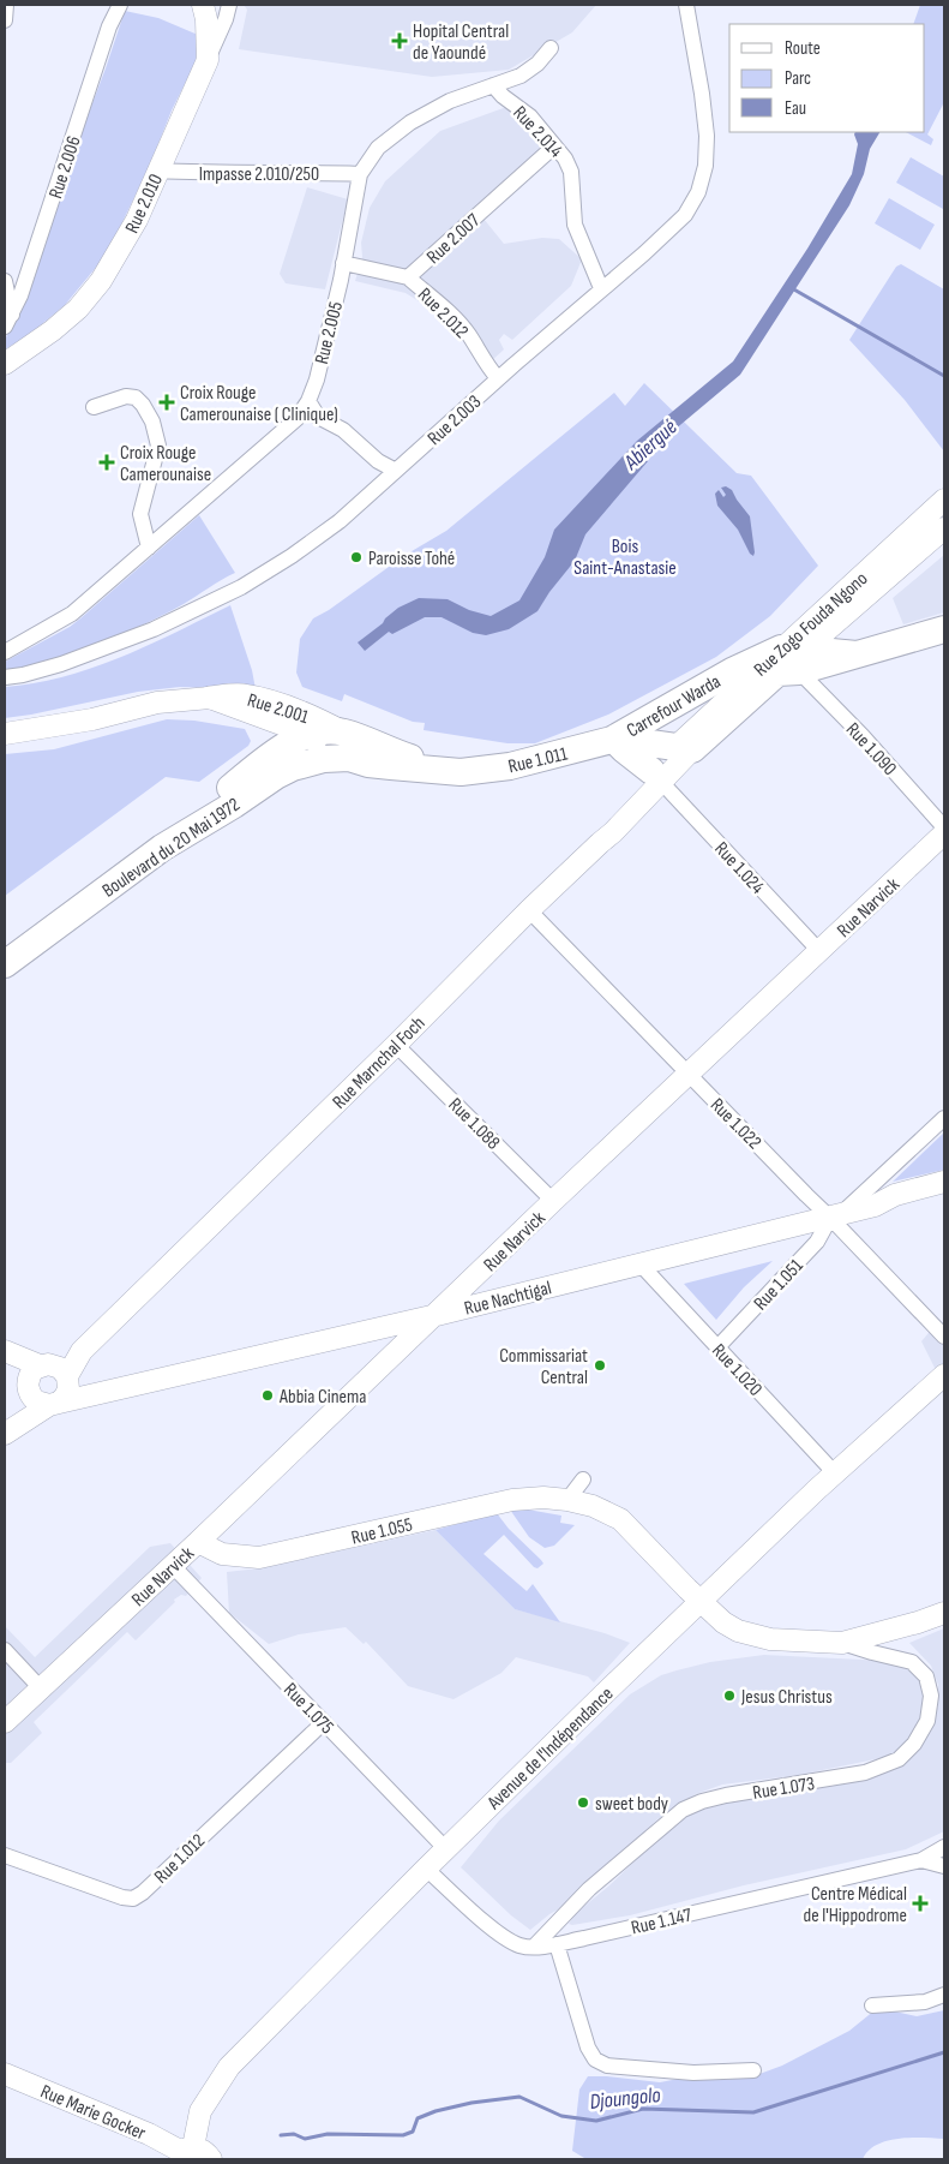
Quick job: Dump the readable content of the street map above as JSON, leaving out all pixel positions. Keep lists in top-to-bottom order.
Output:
{
  "streets": {
    "highway": ["Carrefour Warda", "Rue 1.011", "Boulevard du 20 Mai 1972"],
    "main road": [
      "Rue 2.010",
      "Rue Zogo Fouda Ngono",
      "Rue 2.001",
      "Rue Narvick",
      "Rue Marnchal Foch",
      "Rue Nachtigal",
      "Rue 1.055",
      "Avenue de l'Indépendance",
      "Rue Marie Gocker"
    ],
    "street": [
      "Rue 2.014",
      "Rue 2.006",
      "Impasse 2.010/250",
      "Rue 2.007",
      "Rue 2.012",
      "Rue 2.005",
      "Rue 2.003",
      "Rue 1.090",
      "Rue 1.024",
      "Rue 1.088",
      "Rue 1.022",
      "Rue 1.051",
      "Rue 1.020",
      "Rue 1.075",
      "Rue 1.073",
      "Rue 1.012",
      "Rue 1.147"
    ]
  },
  "crossings": [
    ["Rue 2.014", "Rue 2.005"],
    ["Rue 2.014", "Rue 2.003"],
    ["Impasse 2.010/250", "Rue 2.010"],
    ["Impasse 2.010/250", "Rue 2.005"],
    ["Rue 2.007", "Rue 2.012"],
    ["Rue 2.007", "Rue 2.005"],
    ["Rue 2.012", "Rue 2.003"],
    ["Rue Zogo Fouda Ngono", "Carrefour Warda"],
    ["Rue Zogo Fouda Ngono", "Rue 1.090"],
    ["Carrefour Warda", "Rue 1.090"],
    ["Carrefour Warda", "Rue 1.011"],
    ["Rue 2.001", "Rue 1.011"],
    ["Rue 2.001", "Boulevard du 20 Mai 1972"],
    ["Rue 1.011", "Boulevard du 20 Mai 1972"],
    ["Rue 1.024", "Rue Narvick"],
    ["Rue 1.024", "Rue Marnchal Foch"],
    ["Rue Narvick", "Rue 1.088"],
    ["Rue Narvick", "Rue 1.022"],
    ["Rue Narvick", "Rue Nachtigal"],
    ["Rue Narvick", "Rue 1.055"],
    ["Rue Narvick", "Rue 1.075"],
    ["Rue Marnchal Foch", "Rue 1.088"],
    ["Rue Marnchal Foch", "Rue 1.022"],
    ["Rue Marnchal Foch", "Rue Nachtigal"],
    ["Rue 1.022", "Rue 1.051"],
    ["Rue 1.022", "Rue Nachtigal"],
    ["Rue 1.051", "Rue Nachtigal"],
    ["Rue 1.051", "Rue 1.020"],
    ["Rue Nachtigal", "Rue 1.020"],
    ["Rue 1.020", "Avenue de l'Indépendance"],
    ["Rue 1.055", "Avenue de l'Indépendance"],
    ["Rue 1.055", "Rue 1.073"],
    ["Rue 1.075", "Avenue de l'Indépendance"],
    ["Rue 1.075", "Rue 1.012"],
    ["Avenue de l'Indépendance", "Rue 1.147"],
    ["Avenue de l'Indépendance", "Rue Marie Gocker"],
    ["Rue 1.073", "Rue 1.147"]
  ],
  "water": ["Abiergué", "Djoungolo"],
  "parks": ["Bois Saint-Anastasie"],
  "places": {
    "health": [
      "Hopital Central de Yaoundé",
      "Croix Rouge Camerounaise ( Clinique)",
      "Croix Rouge Camerounaise",
      "Centre Médical de l'Hippodrome"
    ],
    "other": [
      "Paroisse Tohé",
      "Commissariat Central",
      "Abbia Cinema",
      "Jesus Christus",
      "sweet body"
    ]
  },
  "legend": ["Route", "Parc", "Eau"]
}
